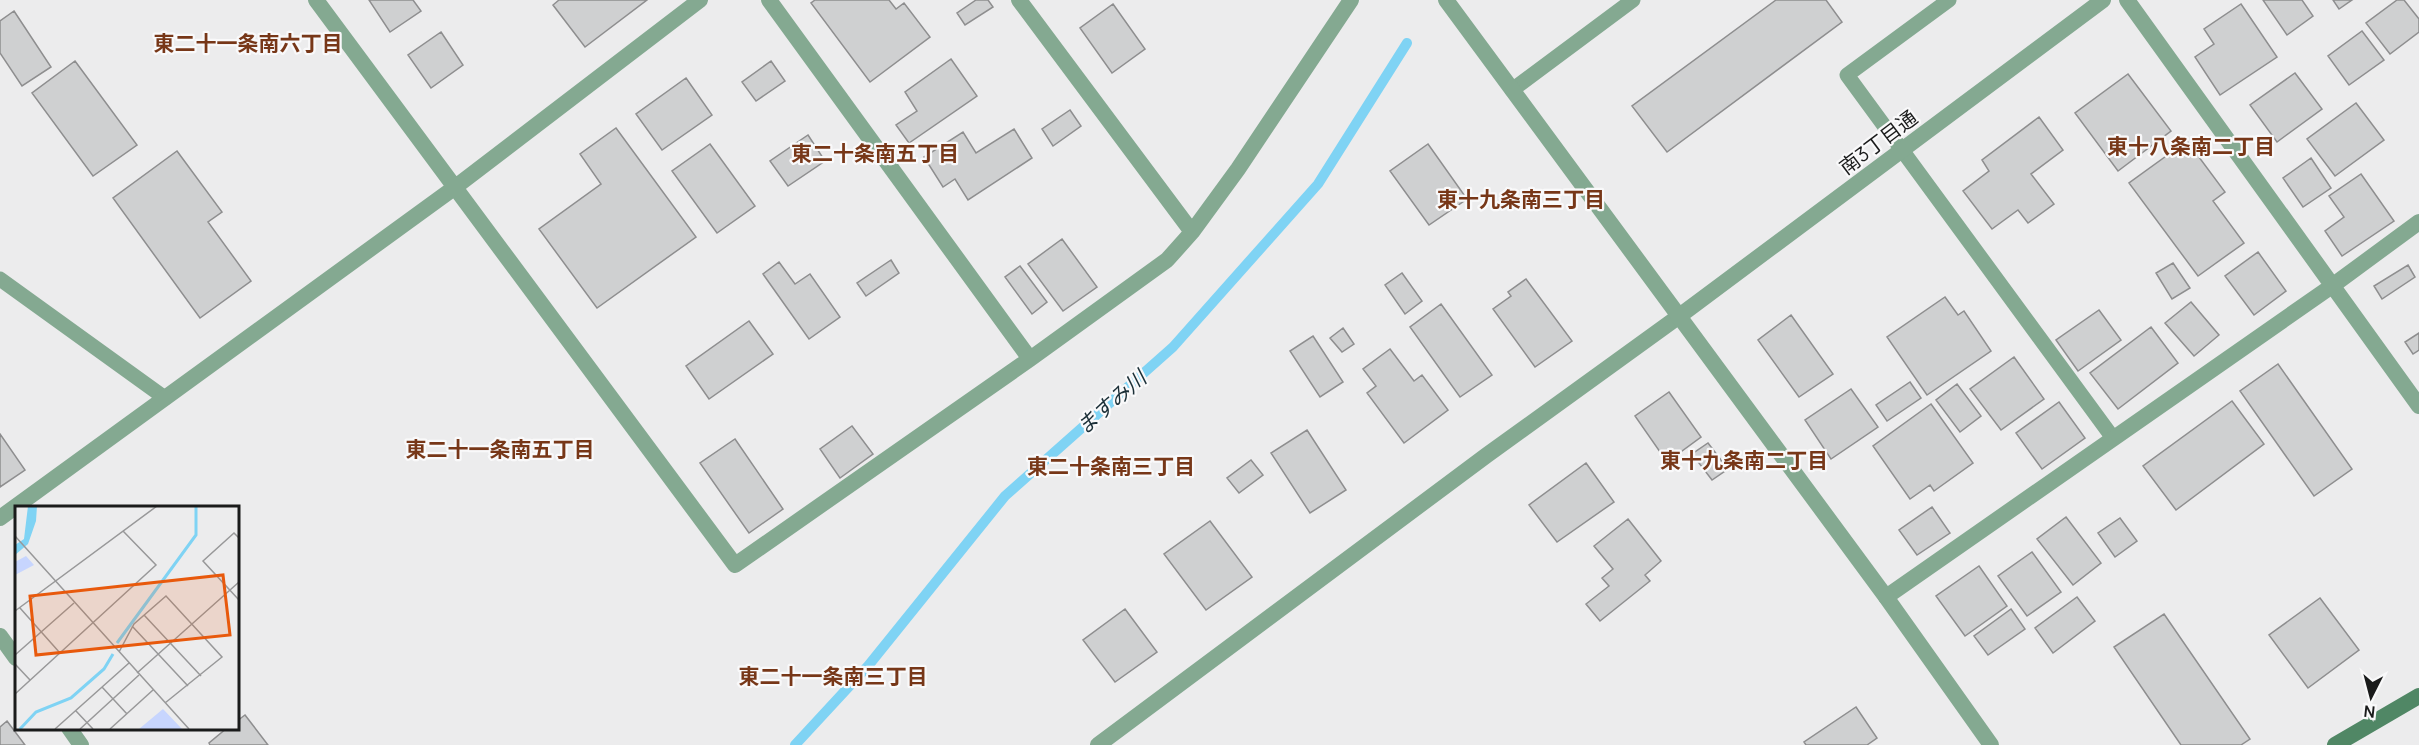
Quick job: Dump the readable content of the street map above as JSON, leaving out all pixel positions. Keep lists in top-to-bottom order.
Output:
{
  "streets": {
    "street": ["南3丁目通"]
  },
  "districts": [
    "東二十一条南六丁目",
    "東十八条南二丁目",
    "東二十条南五丁目",
    "東十九条南三丁目",
    "東二十一条南五丁目",
    "東十九条南二丁目",
    "東二十条南三丁目",
    "東二十一条南三丁目"
  ],
  "water": ["ますみ川"],
  "north": "bottom"
}
